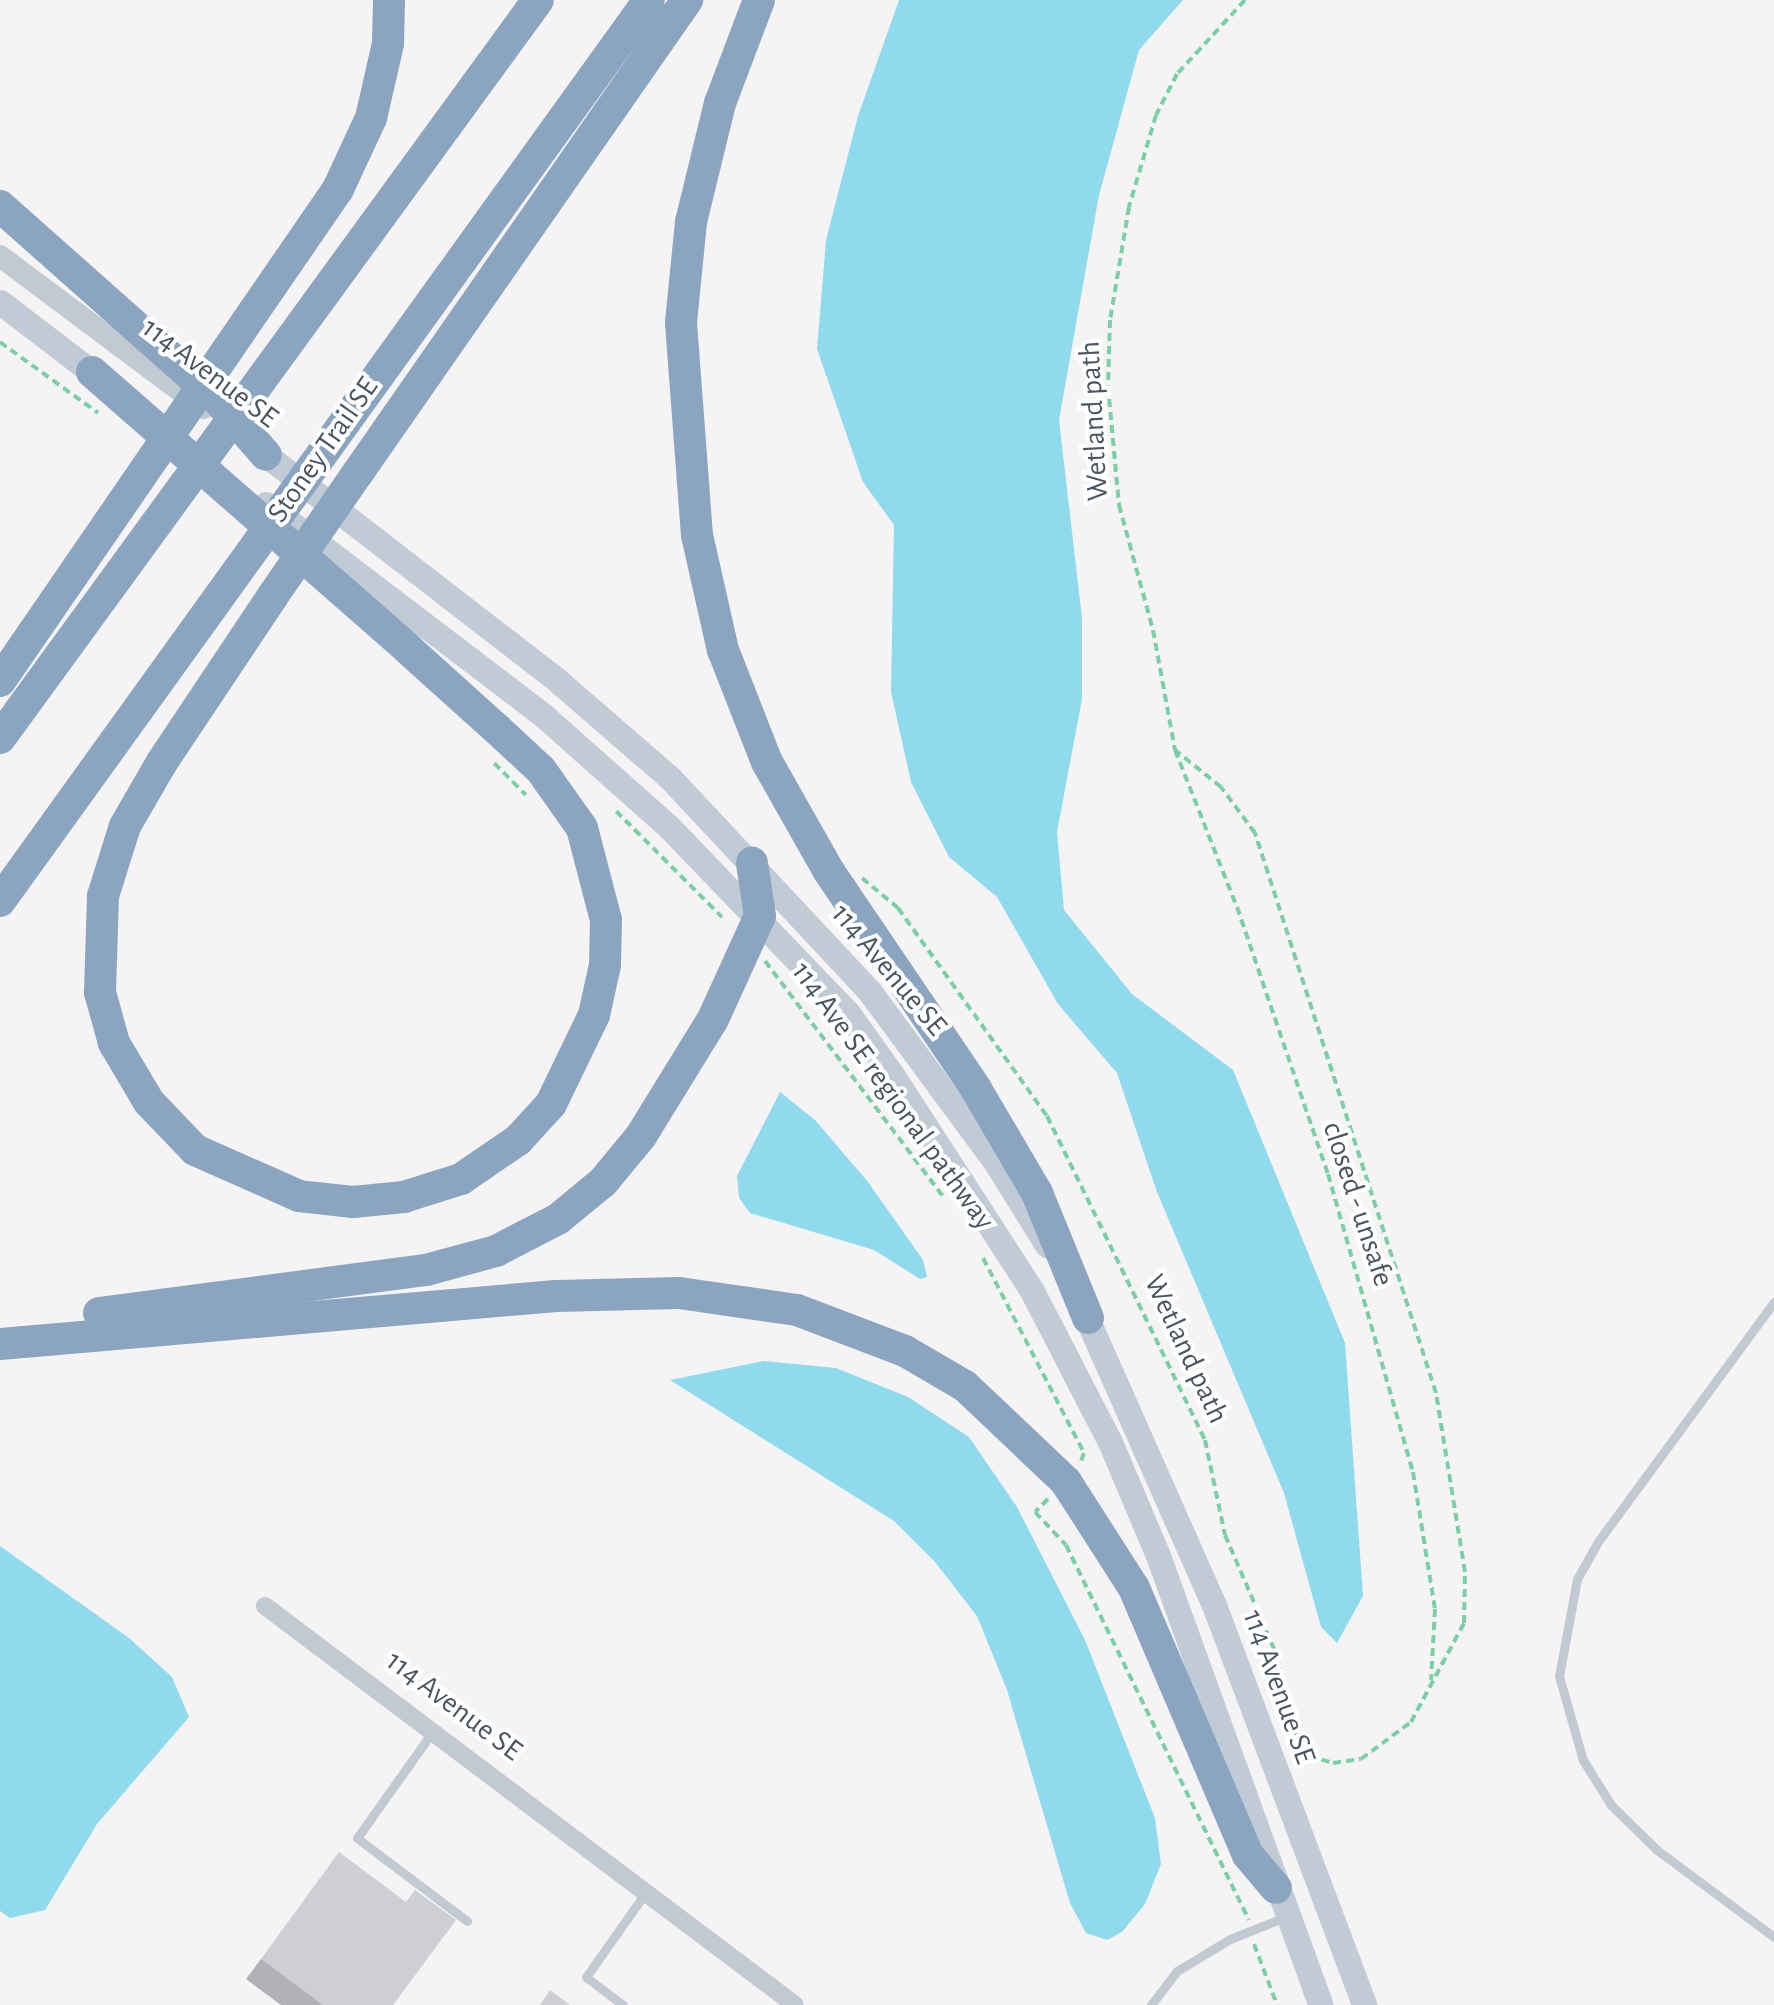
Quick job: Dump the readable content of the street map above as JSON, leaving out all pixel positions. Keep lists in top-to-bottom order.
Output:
{
  "streets": {
    "highway": ["Stoney Trail SE"],
    "main road": ["114 Avenue SE"],
    "path": ["Wetland path", "114 Ave SE regional pathway", "closed - unsafe"]
  },
  "crossings": [
    ["Wetland path", "closed - unsafe"]
  ]
}
